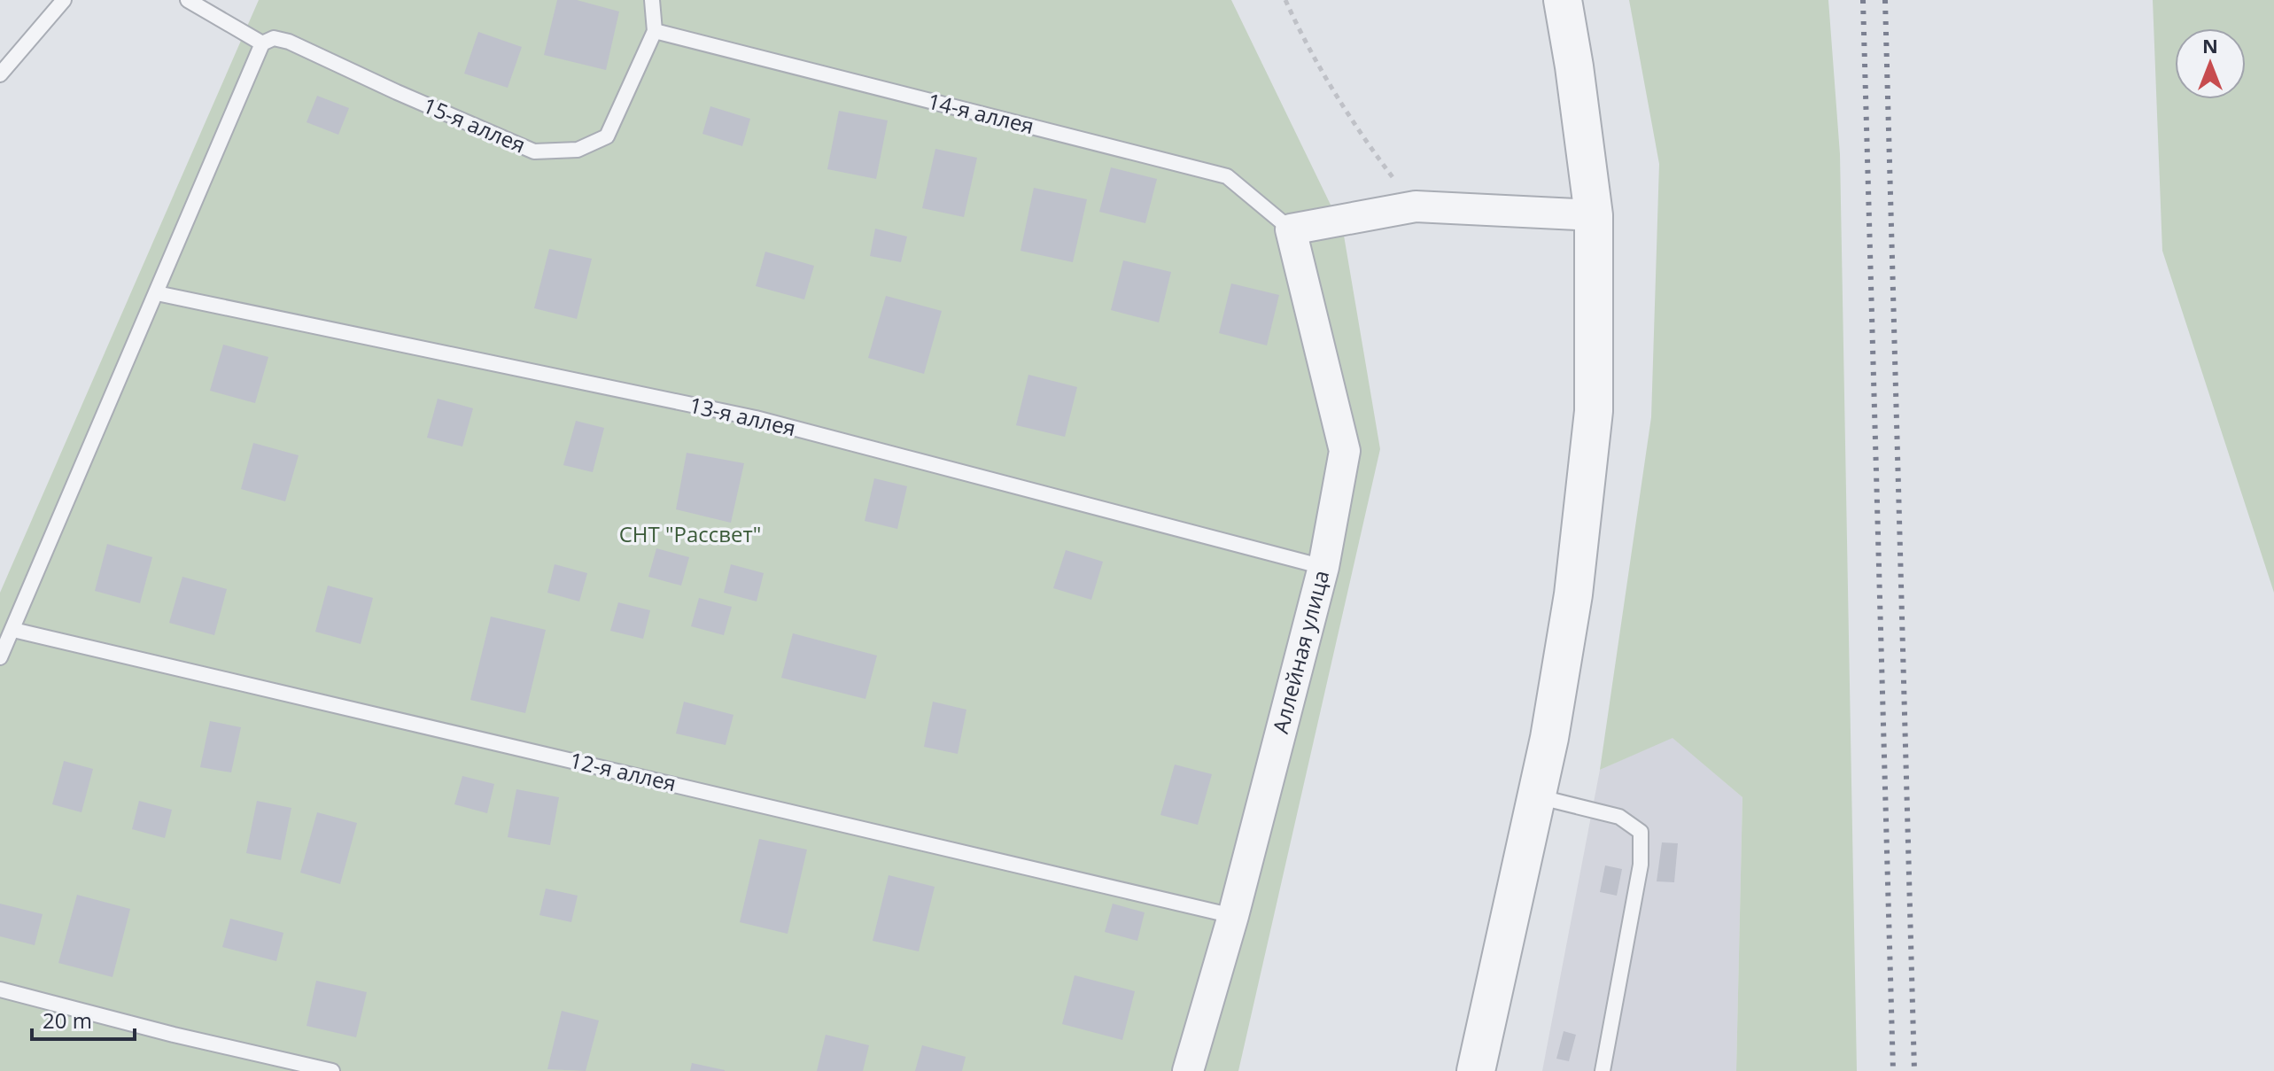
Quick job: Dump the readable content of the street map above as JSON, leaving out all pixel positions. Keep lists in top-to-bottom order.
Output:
{
  "streets": {
    "street": ["Аллейная улица"],
    "lane": [
      "14-я аллея",
      "15-я аллея",
      "13-я аллея",
      "12-я аллея"
    ]
  },
  "crossings": [
    ["14-я аллея", "15-я аллея"],
    ["14-я аллея", "Аллейная улица"],
    ["13-я аллея", "Аллейная улица"],
    ["Аллейная улица", "12-я аллея"]
  ],
  "parks": ["СНТ \"Рассвет\""],
  "scale_bar": "20 m",
  "north": "top"
}
